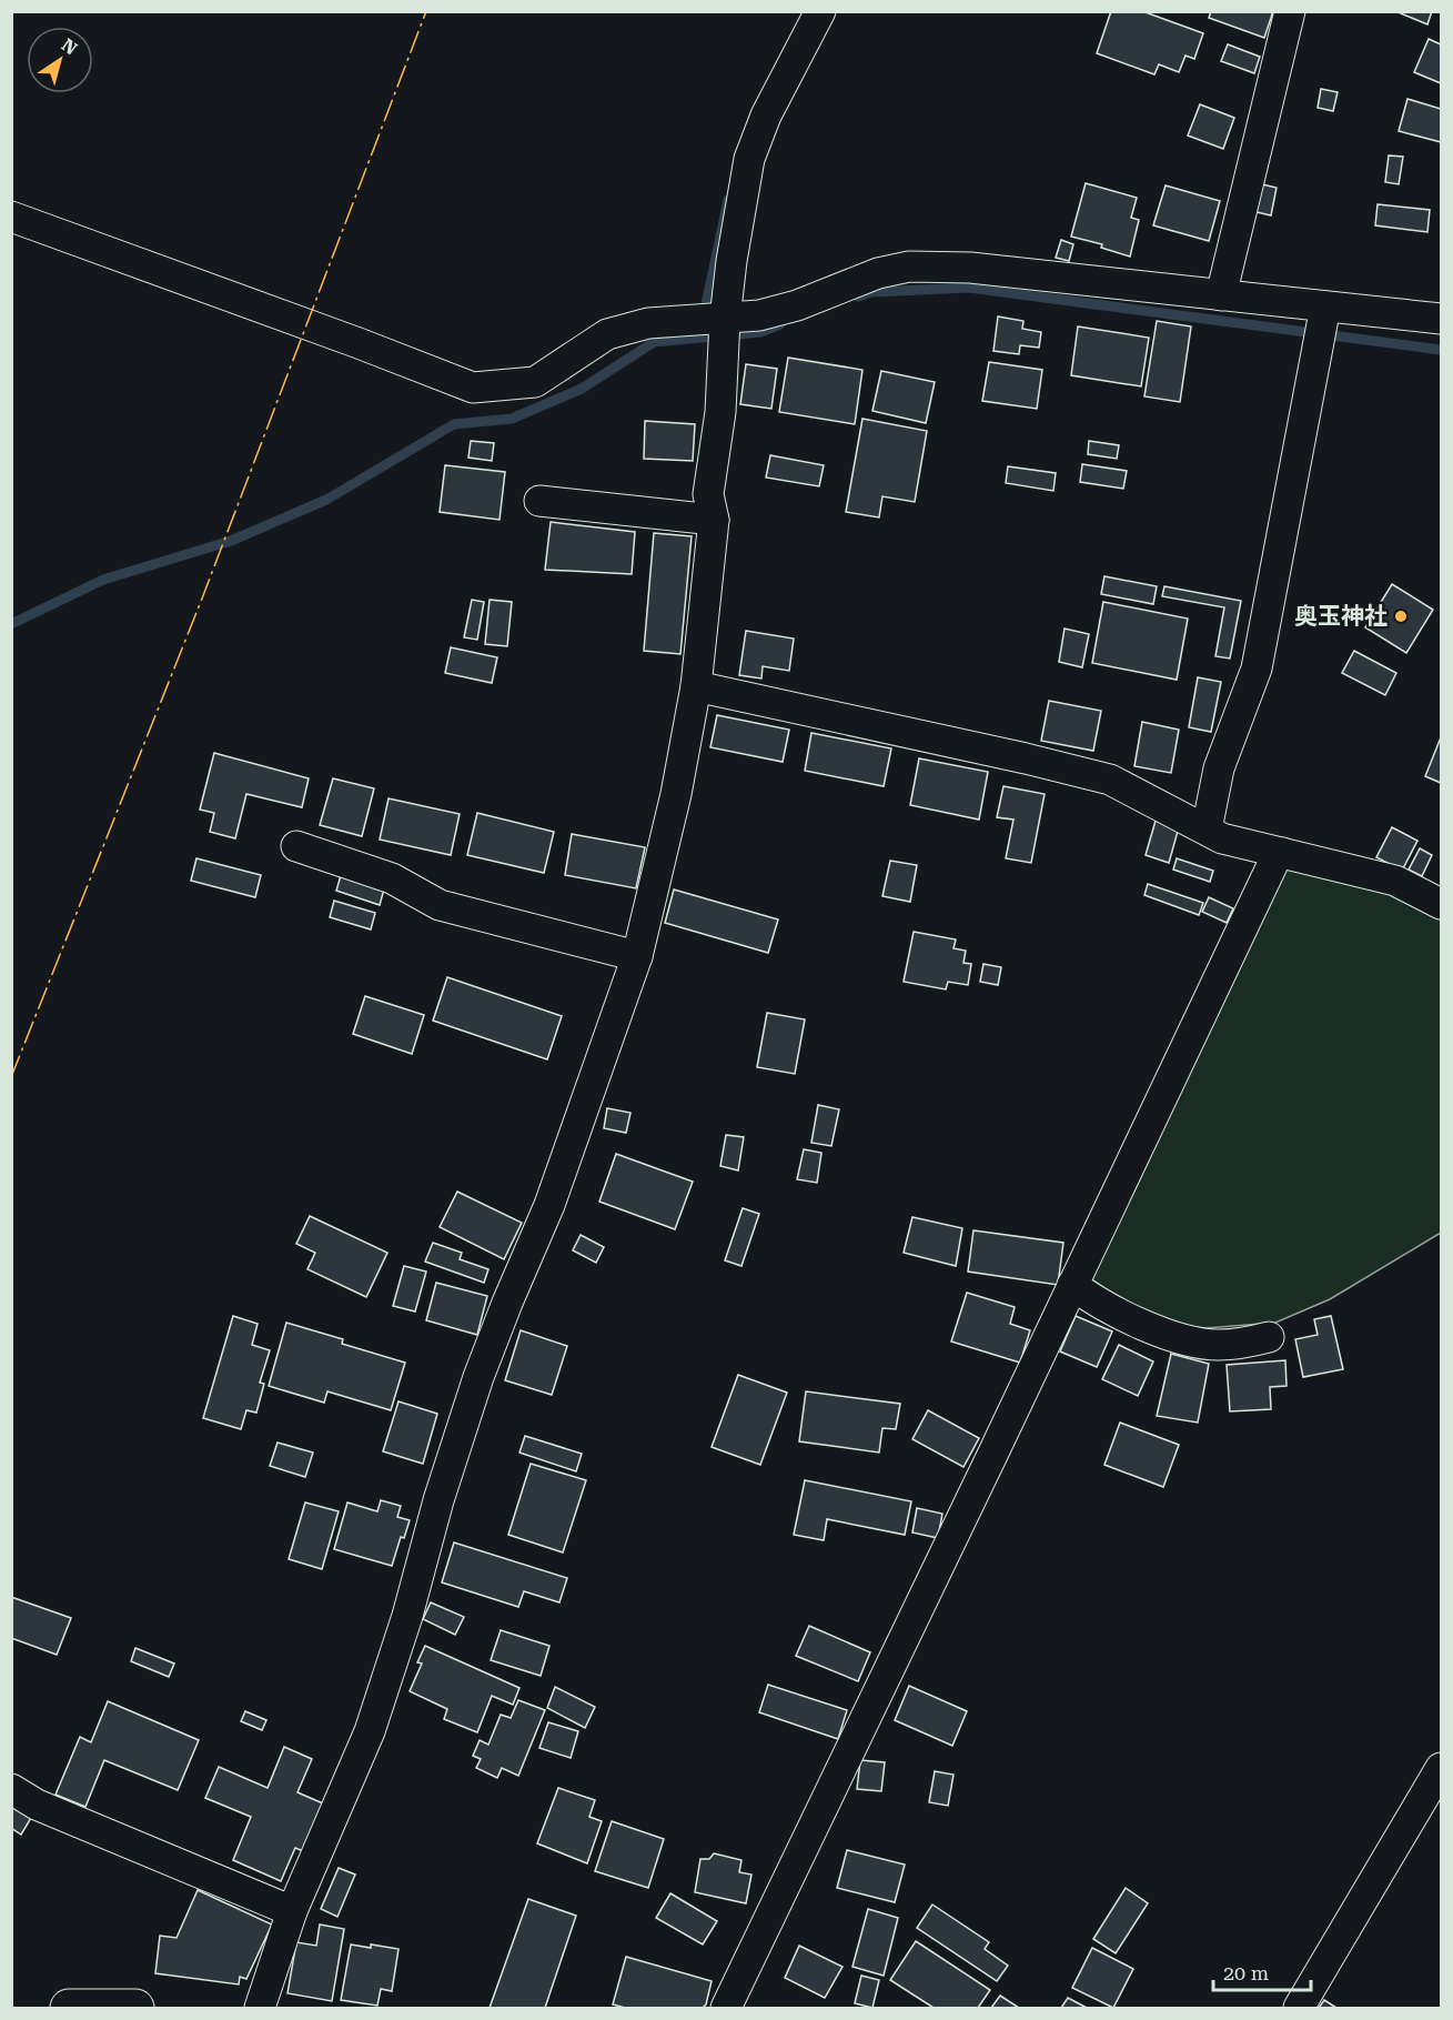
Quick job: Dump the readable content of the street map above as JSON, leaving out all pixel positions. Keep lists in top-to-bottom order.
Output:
{
  "places": ["奥玉神社"],
  "scale_bar": "20 m",
  "north": "top right"
}
